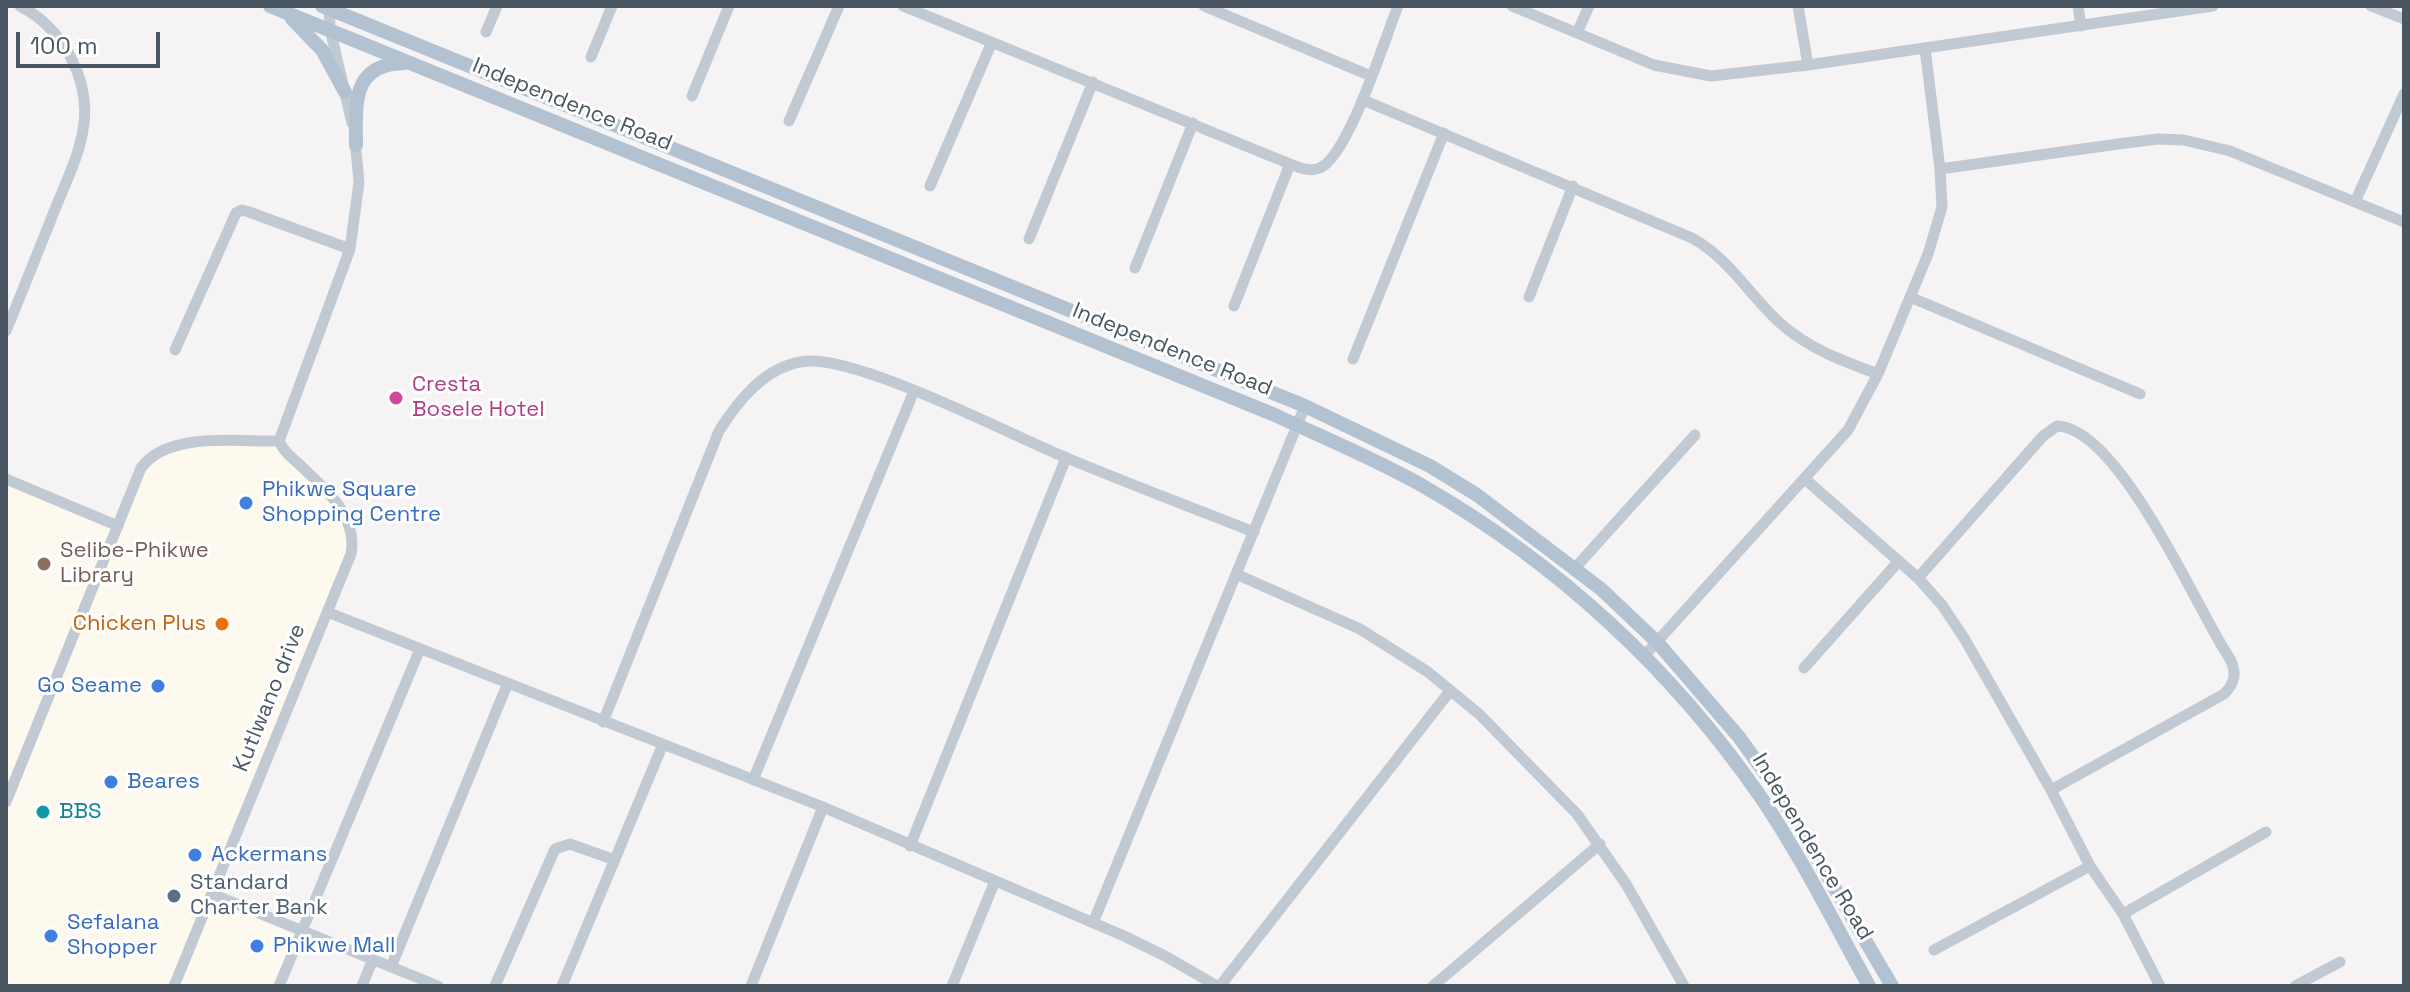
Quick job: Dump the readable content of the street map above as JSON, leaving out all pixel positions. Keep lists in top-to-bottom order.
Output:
{
  "streets": {
    "main road": ["Independence Road"],
    "street": ["Kutlwano drive"]
  },
  "places": [
    "Cresta Bosele Hotel",
    "Phikwe Square Shopping Centre",
    "Selibe-Phikwe Library",
    "Chicken Plus",
    "Go Seame",
    "Beares",
    "BBS",
    "Ackermans",
    "Standard Charter Bank",
    "Sefalana Shopper",
    "Phikwe Mall"
  ],
  "scale_bar": "100 m"
}
